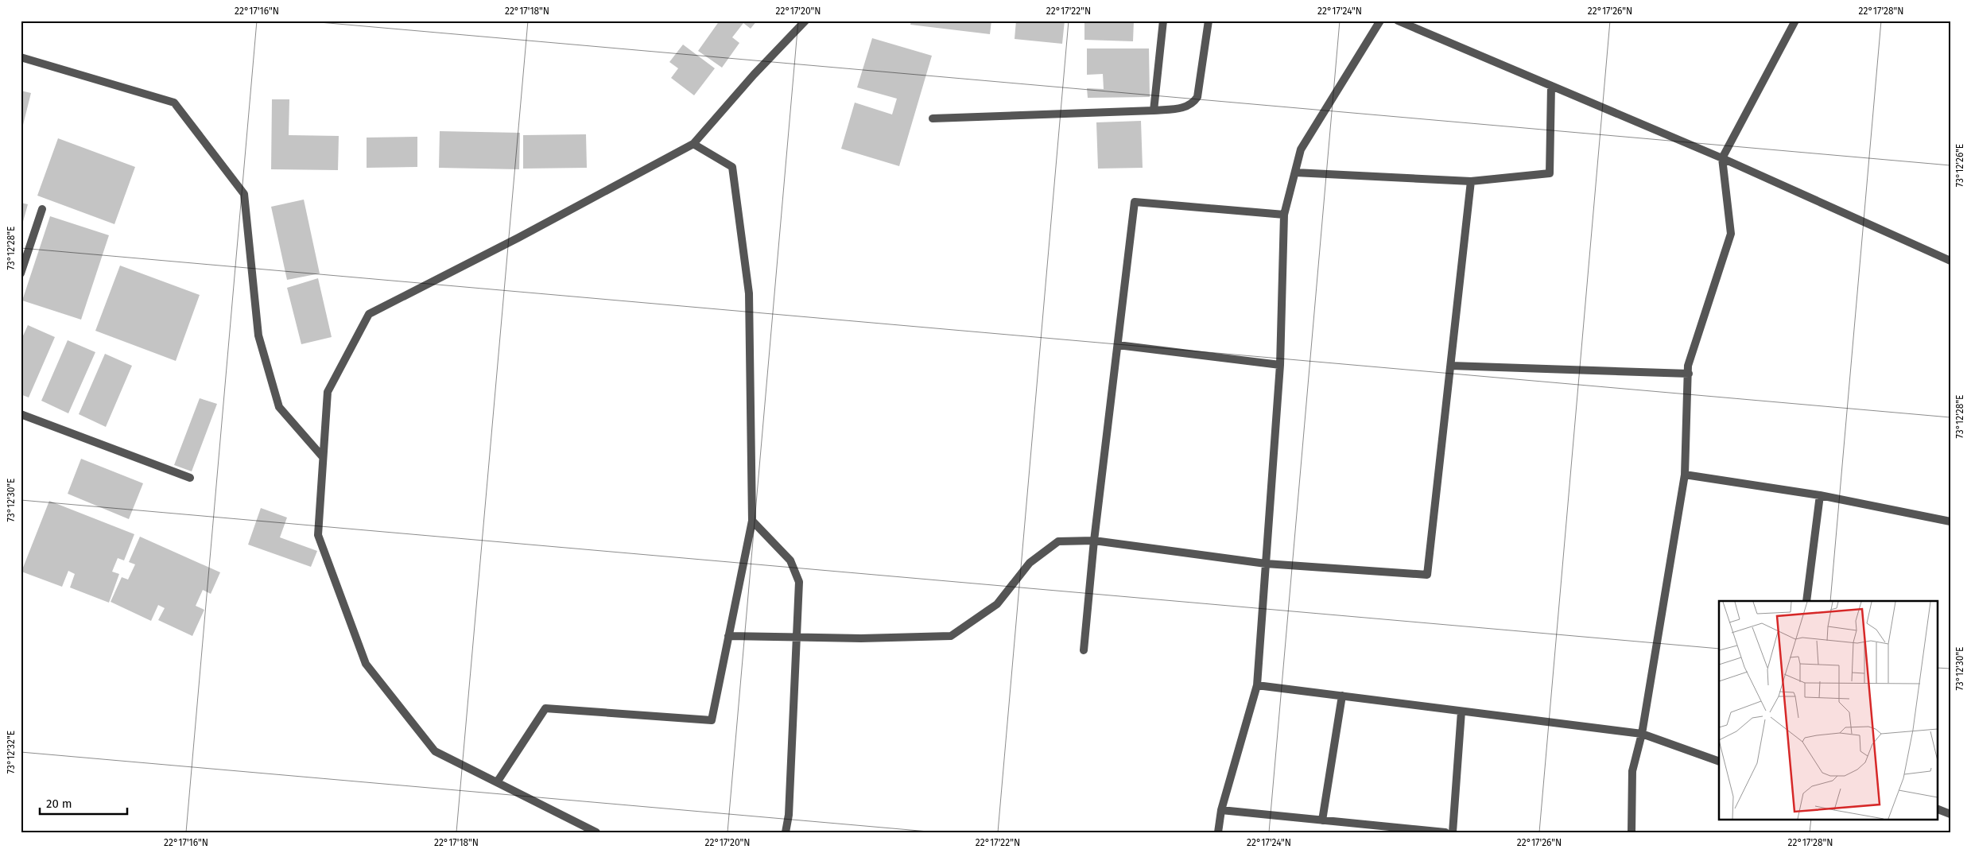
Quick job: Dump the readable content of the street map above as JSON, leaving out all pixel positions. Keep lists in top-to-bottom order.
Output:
{
  "scale_bar": "20 m",
  "coordinates": [
    "22°17'16\"N",
    "22°17'18\"N",
    "22°17'20\"N",
    "22°17'22\"N",
    "22°17'24\"N",
    "22°17'26\"N",
    "22°17'28\"N",
    "73°12'26\"E",
    "73°12'28\"E",
    "73°12'30\"E",
    "73°12'32\"E"
  ]
}
